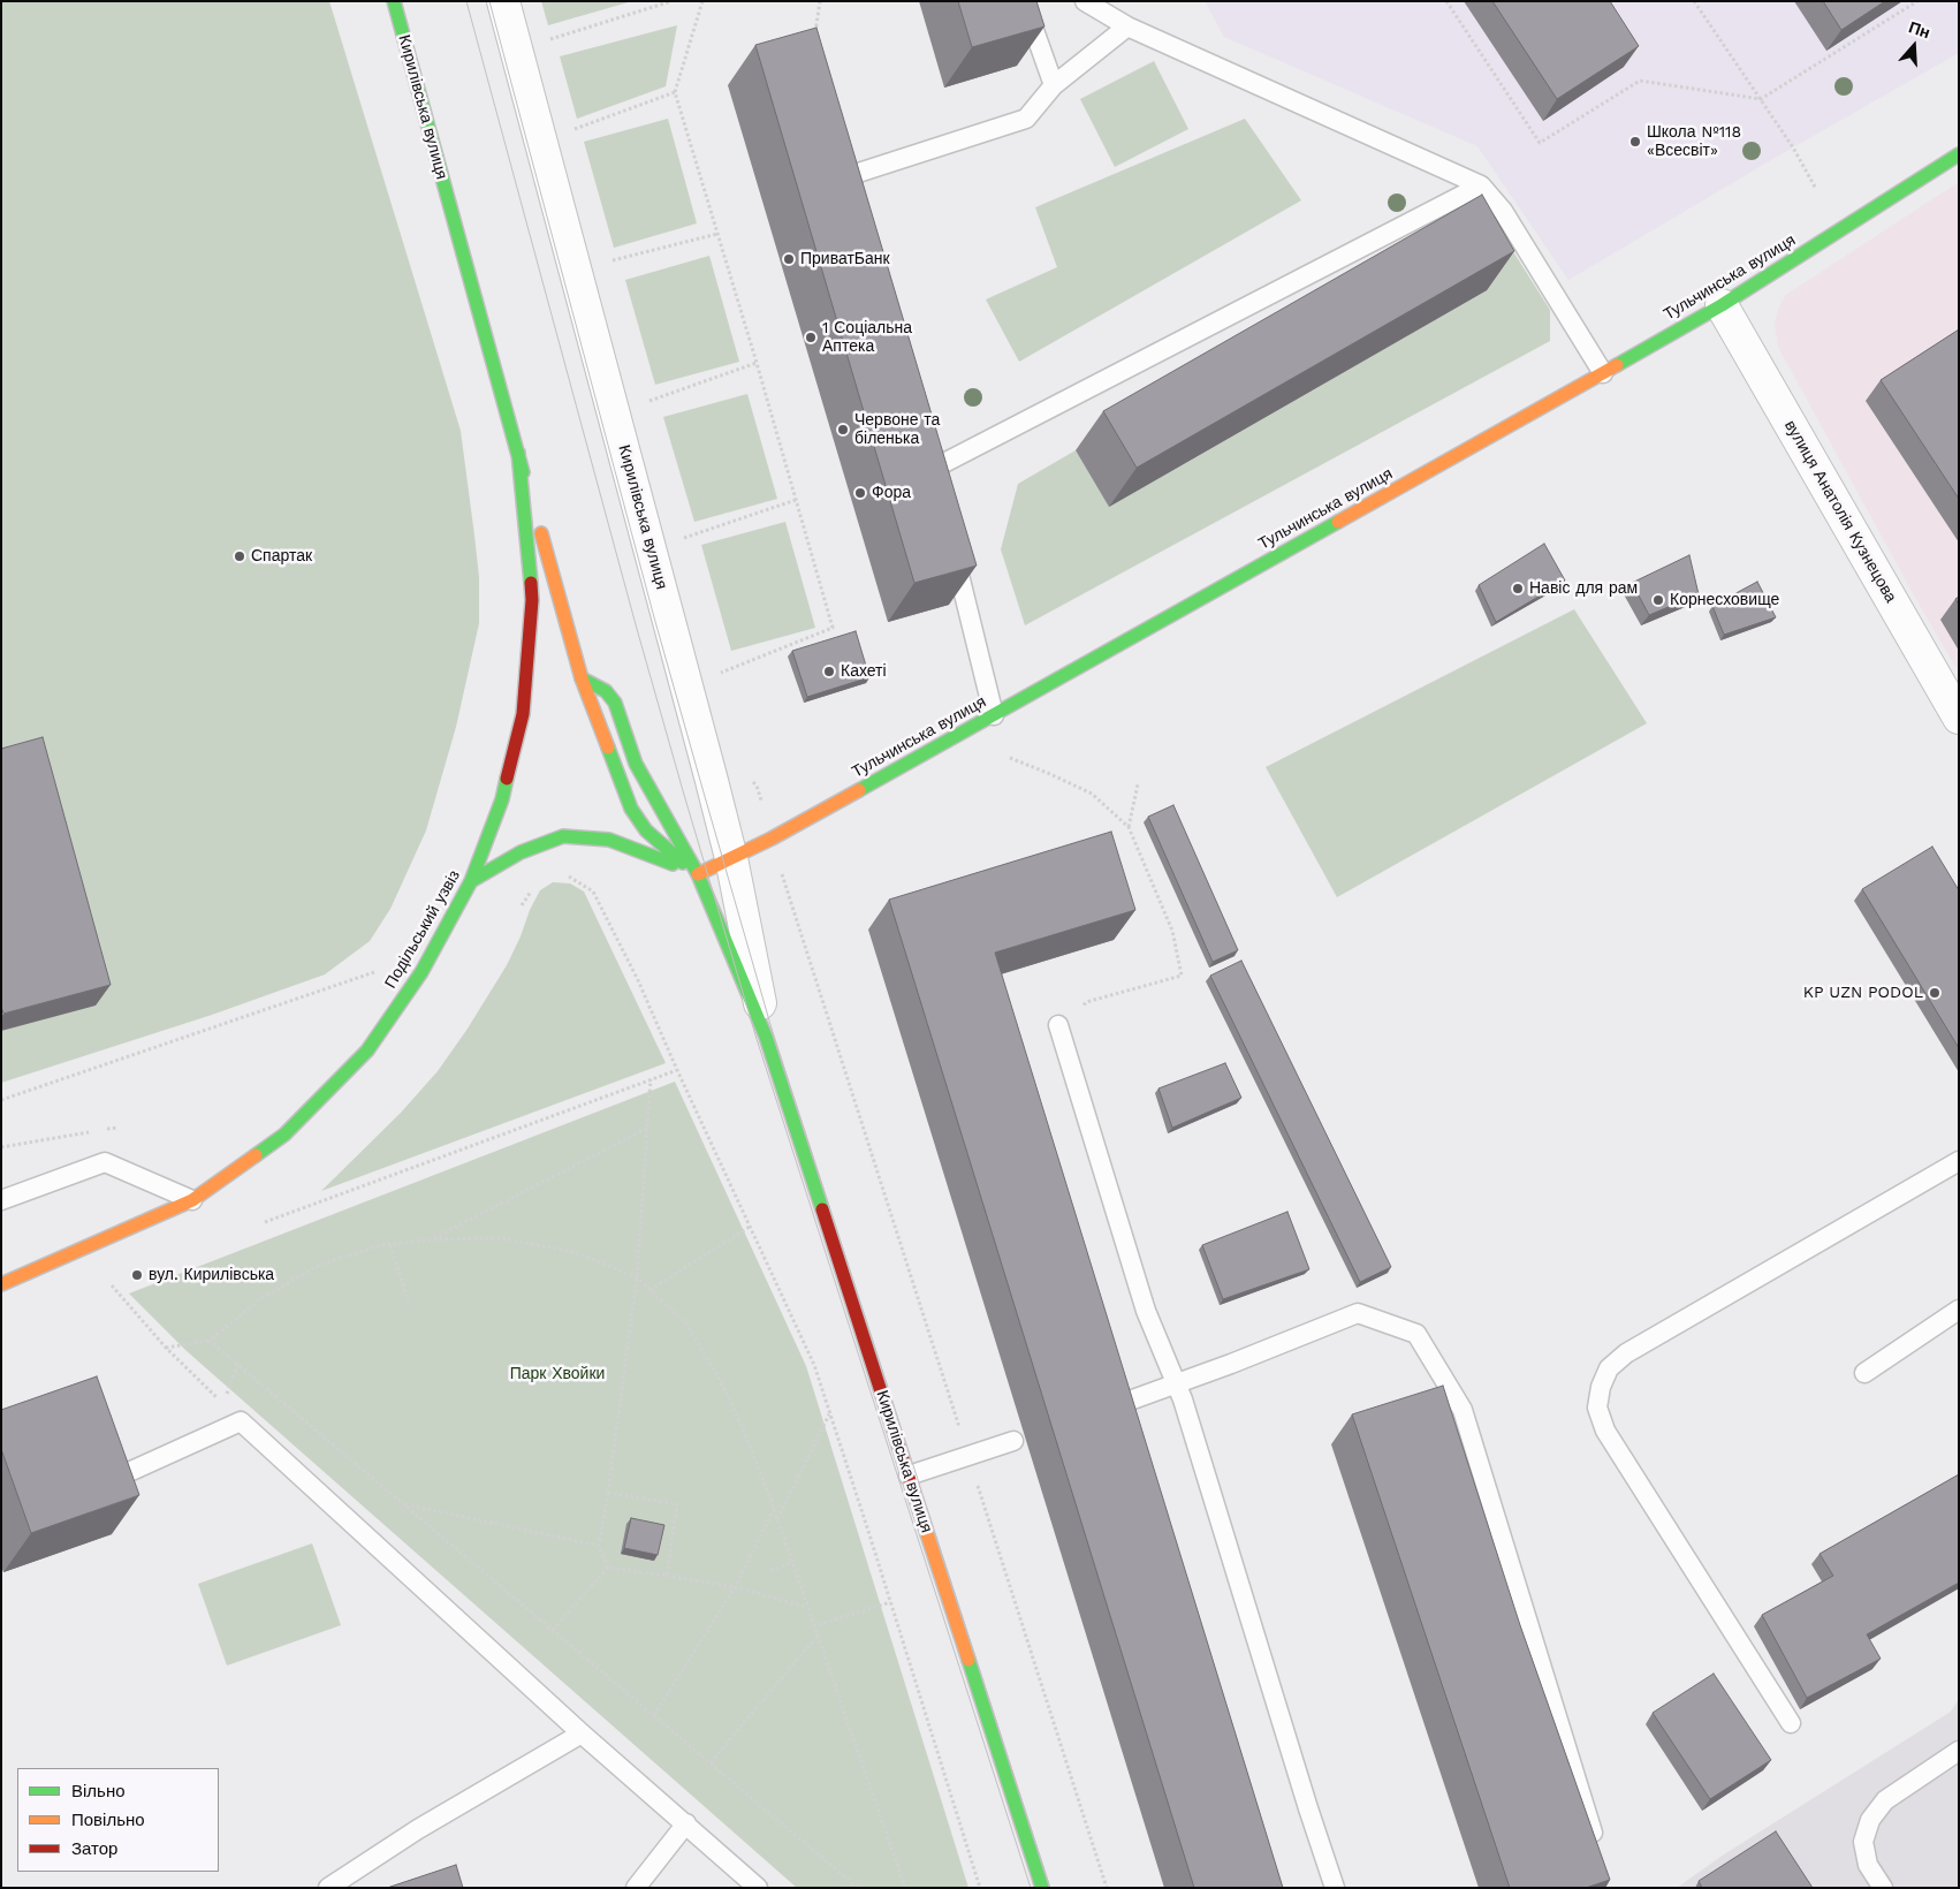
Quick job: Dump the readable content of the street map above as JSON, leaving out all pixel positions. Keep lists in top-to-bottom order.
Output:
{
  "streets": {
    "street": [
      "Кирилівська вулиця",
      "Тульчинська вулиця",
      "вулиця Анатолія Кузнецова",
      "Подільський узвіз"
    ]
  },
  "crossings": [
    ["Кирилівська вулиця", "Тульчинська вулиця"],
    ["Кирилівська вулиця", "Подільський узвіз"],
    ["Тульчинська вулиця", "вулиця Анатолія Кузнецова"]
  ],
  "parks": ["Парк Хвойки"],
  "places": [
    "Школа №118 «Всесвіт»",
    "ПриватБанк",
    "1 Соціальна Аптека",
    "Червоне та біленька",
    "Фора",
    "Спартак",
    "Навіс для рам",
    "Корнесховище",
    "Кахеті",
    "KP UZN PODOL",
    "вул. Кирилівська"
  ],
  "legend": ["Вільно", "Повільно", "Затор"],
  "north": "top"
}
